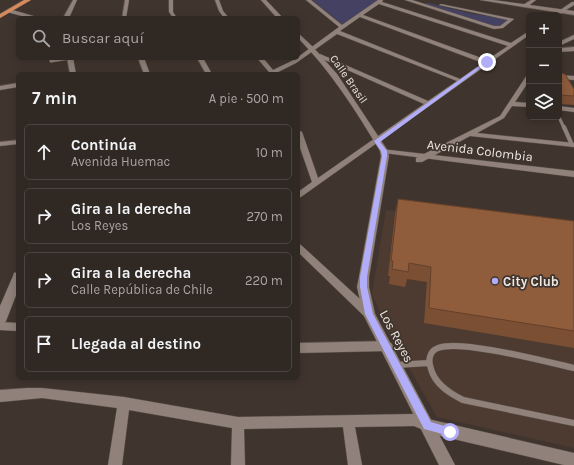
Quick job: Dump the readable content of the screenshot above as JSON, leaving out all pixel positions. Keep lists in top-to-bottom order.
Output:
{
  "streets": {
    "street": ["Calle Brasil", "Avenida Colombia", "Los Reyes"]
  },
  "crossings": [
    ["Avenida Colombia", "Los Reyes"]
  ],
  "places": ["City Club"],
  "page": {
    "map_buttons": ["+", "−"],
    "search": "Buscar aquí",
    "heading": ["7 min", "A pie · 500 m"],
    "list": [
      ["Continúa", "Avenida Huemac", "10 m"],
      ["Gira a la derecha", "Los Reyes", "270 m"],
      ["Gira a la derecha", "Calle República de Chile", "220 m"],
      "Llegada al destino"
    ]
  }
}
